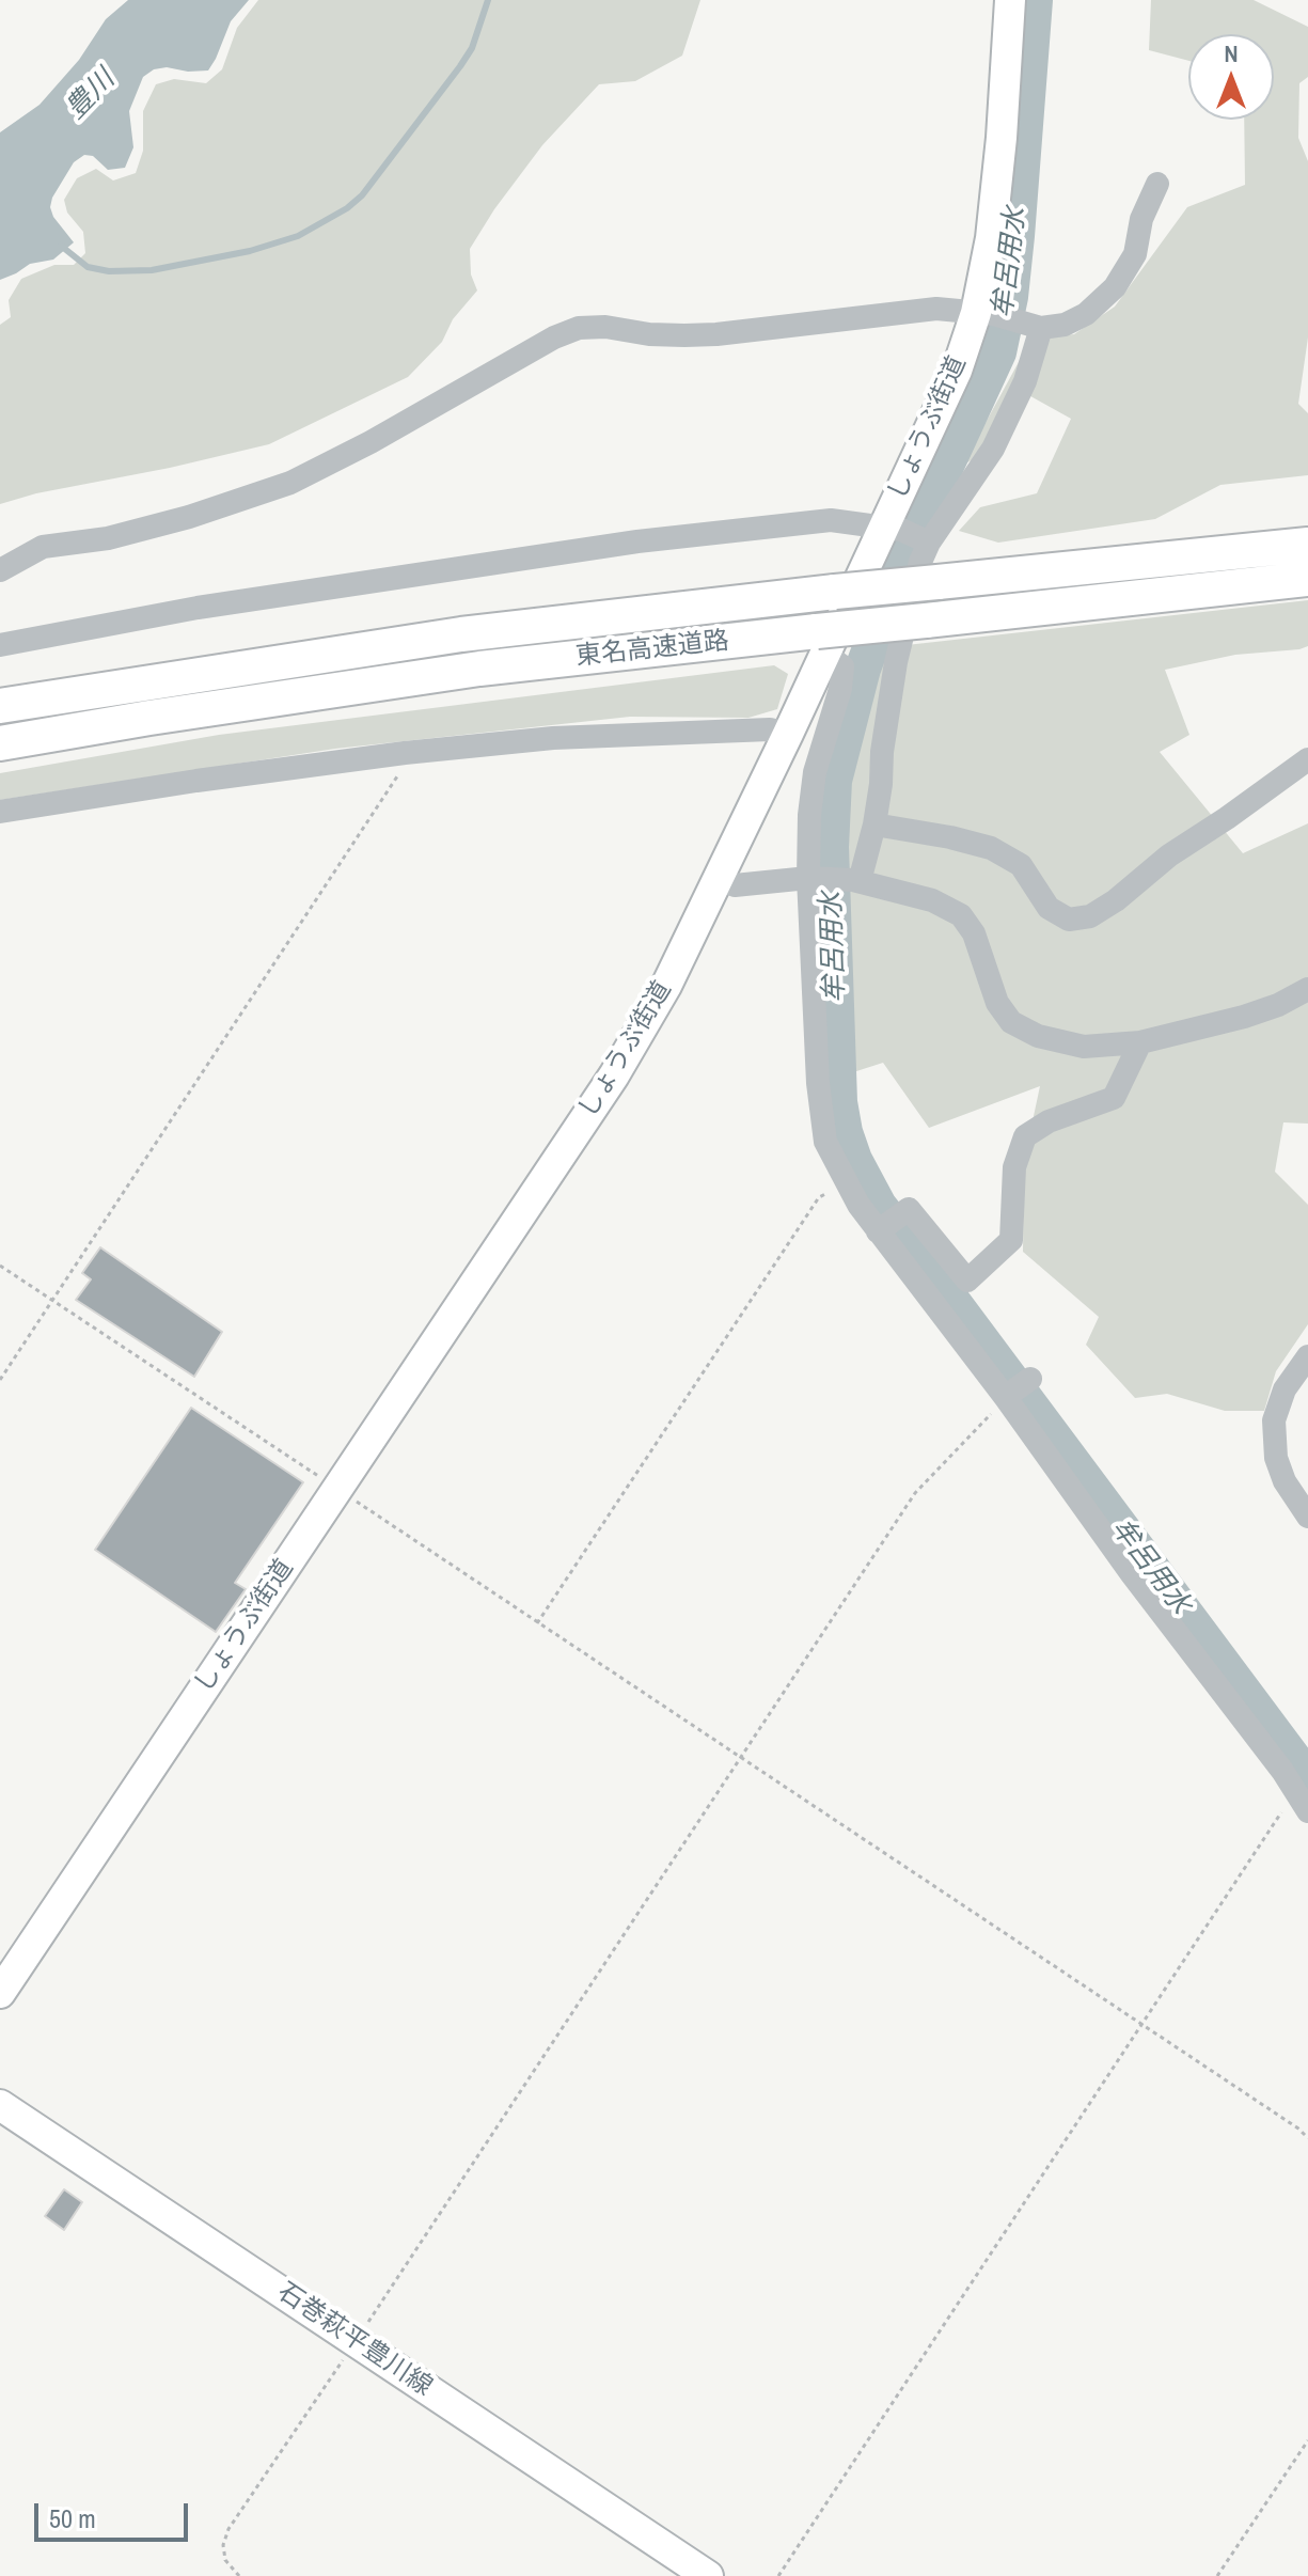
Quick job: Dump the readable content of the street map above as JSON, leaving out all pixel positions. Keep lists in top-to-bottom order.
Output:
{
  "streets": {
    "highway": ["東名高速道路"],
    "main road": ["しょうぶ街道", "石巻萩平豊川線"]
  },
  "crossings": [
    ["しょうぶ街道", "東名高速道路"]
  ],
  "water": ["豊川", "牟呂用水"],
  "scale_bar": "50 m",
  "north": "top"
}
